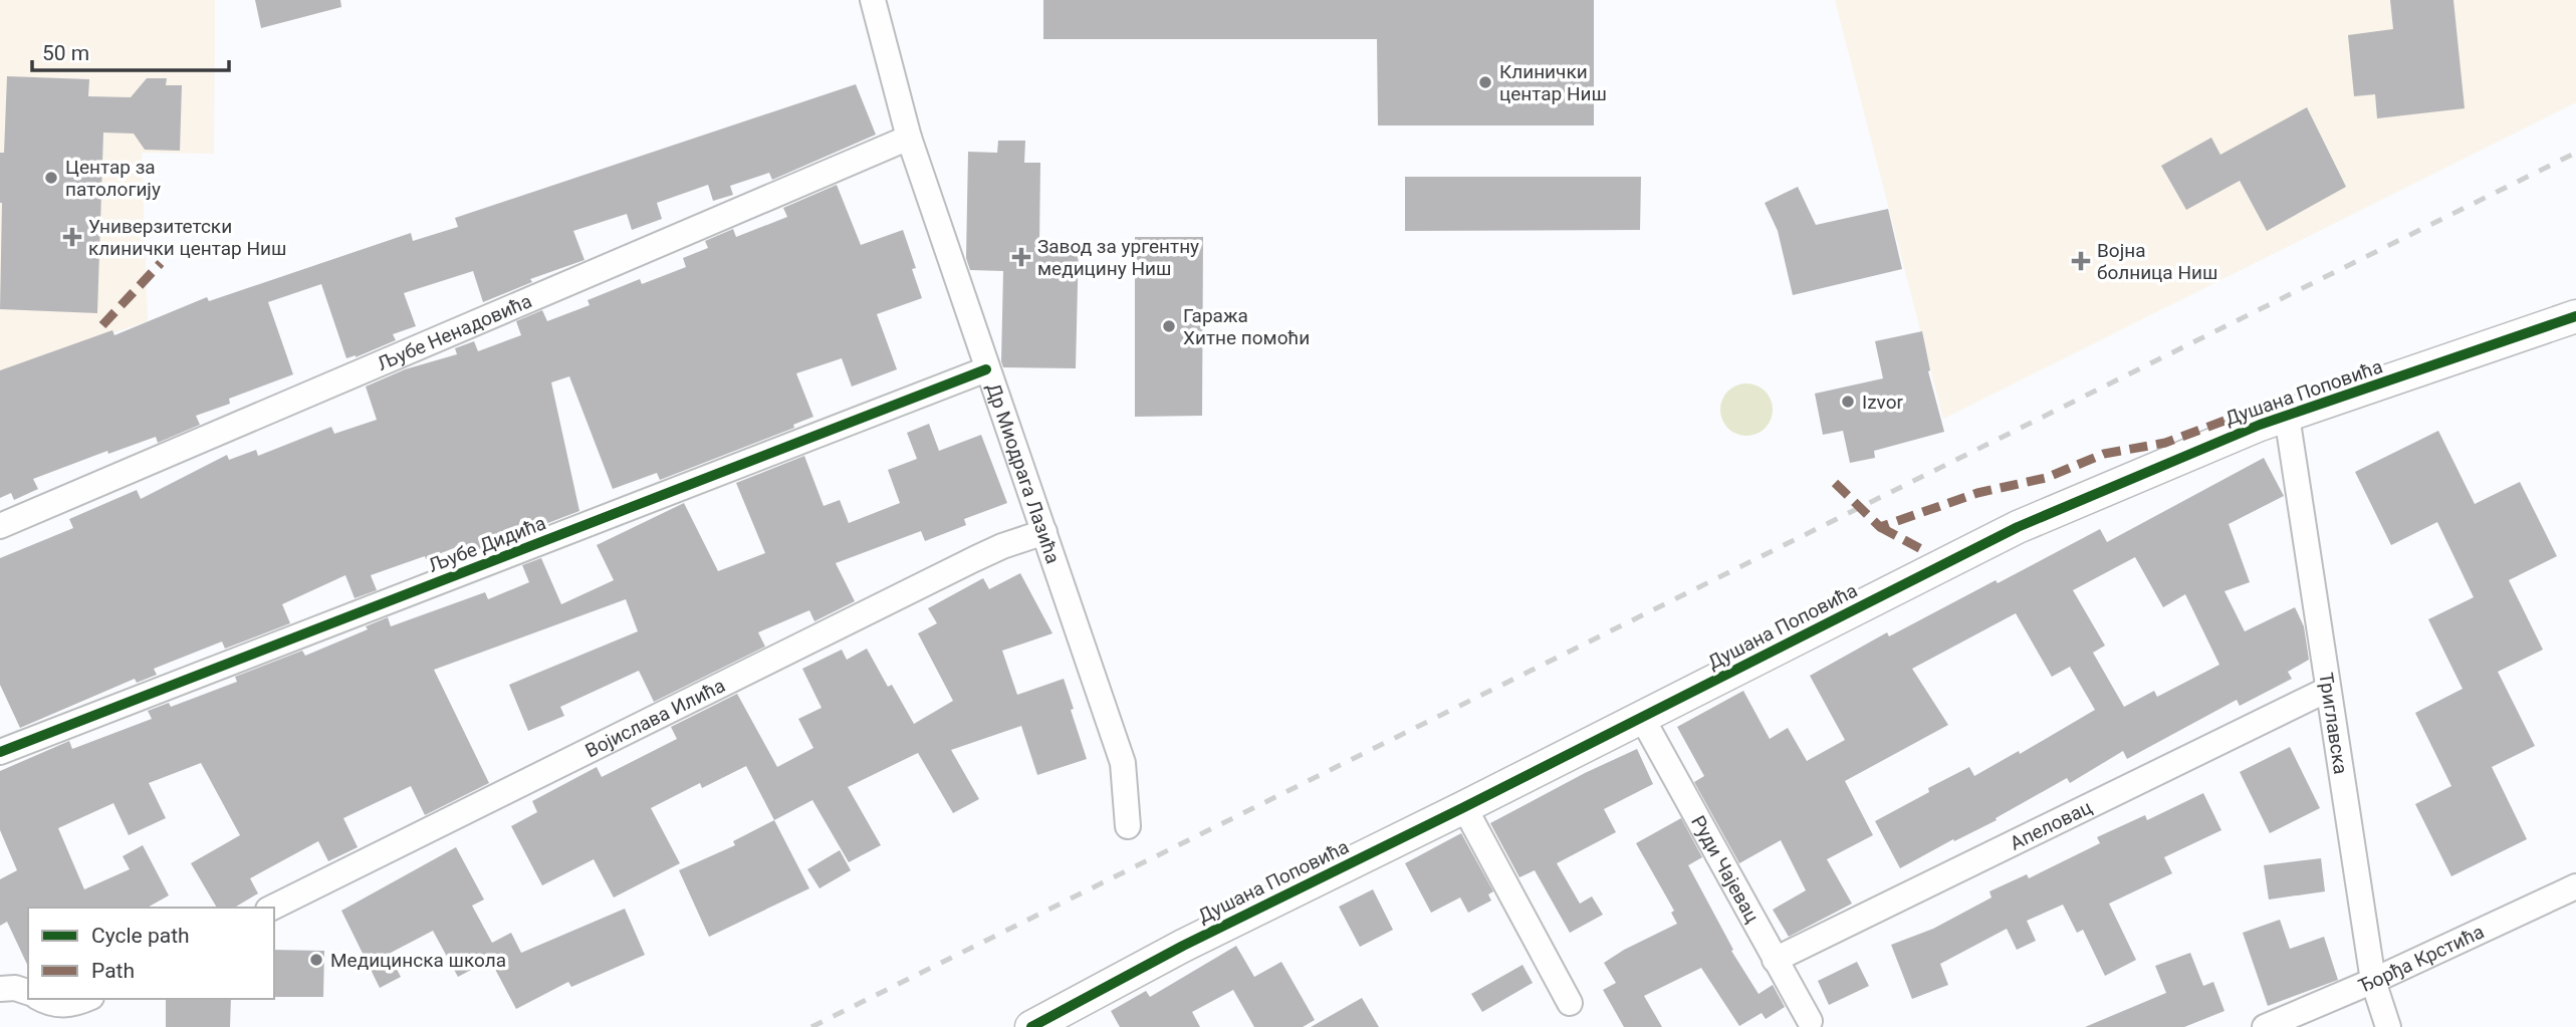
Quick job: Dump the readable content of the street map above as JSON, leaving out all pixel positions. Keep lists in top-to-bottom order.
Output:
{
  "streets": {
    "street": [
      "Љубе Ненадовића",
      "Душана Поповића",
      "Др Миодрага Лазића",
      "Љубе Дидића",
      "Војислава Илића",
      "Триглавска",
      "Апеловац",
      "Руди Чајевац",
      "Ђорђа Крстића"
    ]
  },
  "crossings": [
    ["Љубе Ненадовића", "Др Миодрага Лазића"],
    ["Душана Поповића", "Триглавска"],
    ["Душана Поповића", "Руди Чајевац"],
    ["Др Миодрага Лазића", "Љубе Дидића"],
    ["Др Миодрага Лазића", "Војислава Илића"],
    ["Триглавска", "Апеловац"],
    ["Триглавска", "Ђорђа Крстића"],
    ["Апеловац", "Руди Чајевац"]
  ],
  "places": {
    "other": [
      "Клинички центар Ниш",
      "Центар за патологију",
      "Гаража Хитне помоћи",
      "Izvor",
      "Медицинска школа"
    ],
    "health": ["Универзитетски клинички центар Ниш", "Завод за ургентну медицину Ниш", "Војна болница Ниш"]
  },
  "legend": ["Cycle path", "Path"],
  "scale_bar": "50 m"
}
